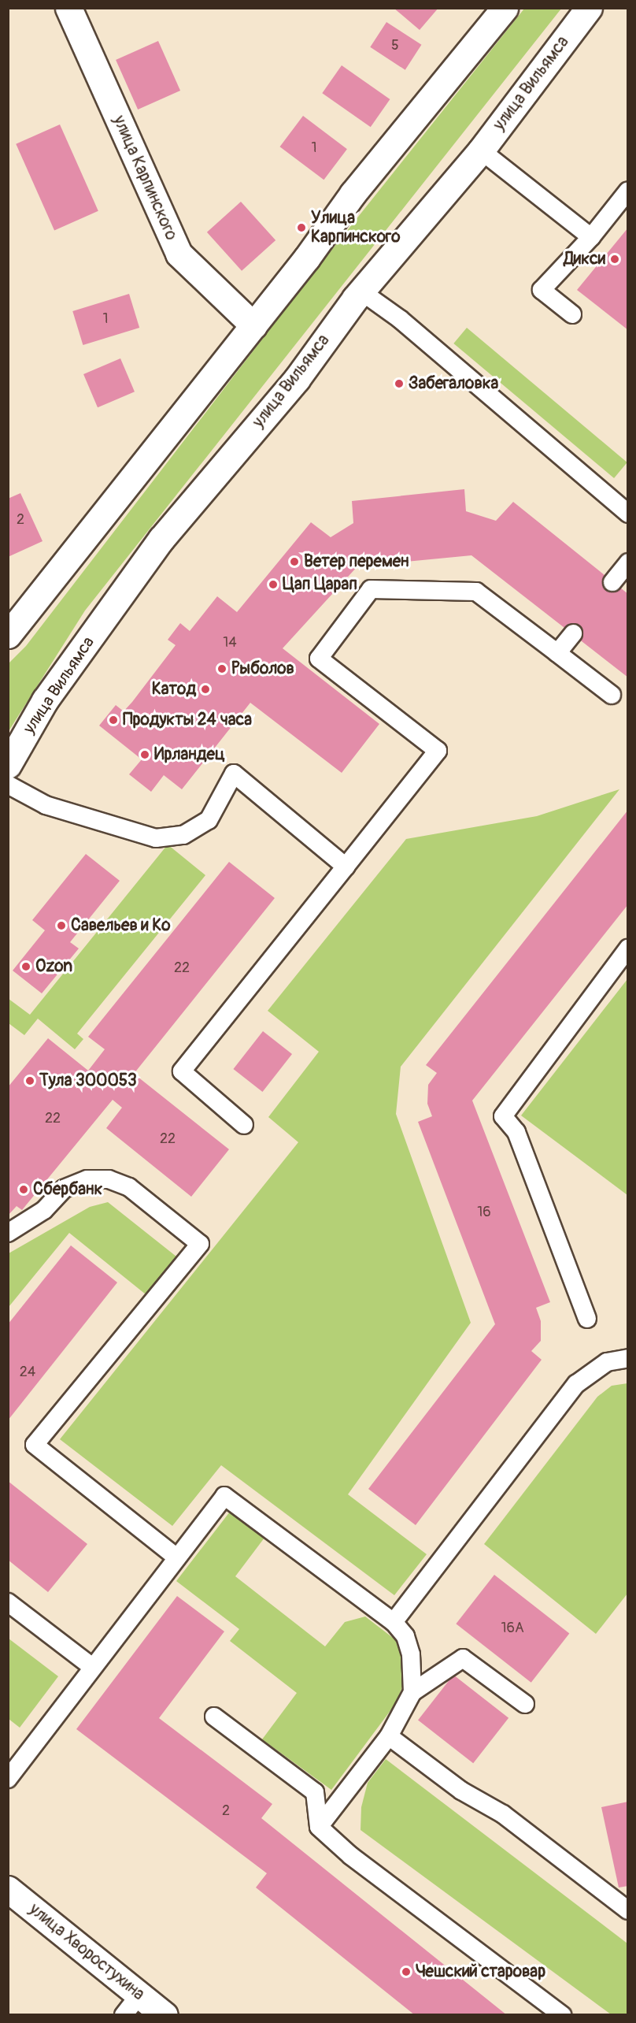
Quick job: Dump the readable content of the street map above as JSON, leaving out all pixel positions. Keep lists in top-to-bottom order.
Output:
{
  "streets": {
    "street": ["улица Вильямса", "улица Карпинского", "улица Хворостухина"]
  },
  "places": [
    "Улица Карпинского",
    "Дикси",
    "Забегаловка",
    "Ветер перемен",
    "Цап Царап",
    "Рыболов",
    "Катод",
    "Продукты 24 часа",
    "Ирландец",
    "Савельев и Ко",
    "Ozon",
    "Тула 300053",
    "Сбербанк",
    "Чешский старовар"
  ],
  "house_numbers": [
    "5",
    "1",
    "1",
    "2",
    "14",
    "22",
    "22",
    "22",
    "16",
    "24",
    "16А",
    "2"
  ]
}
